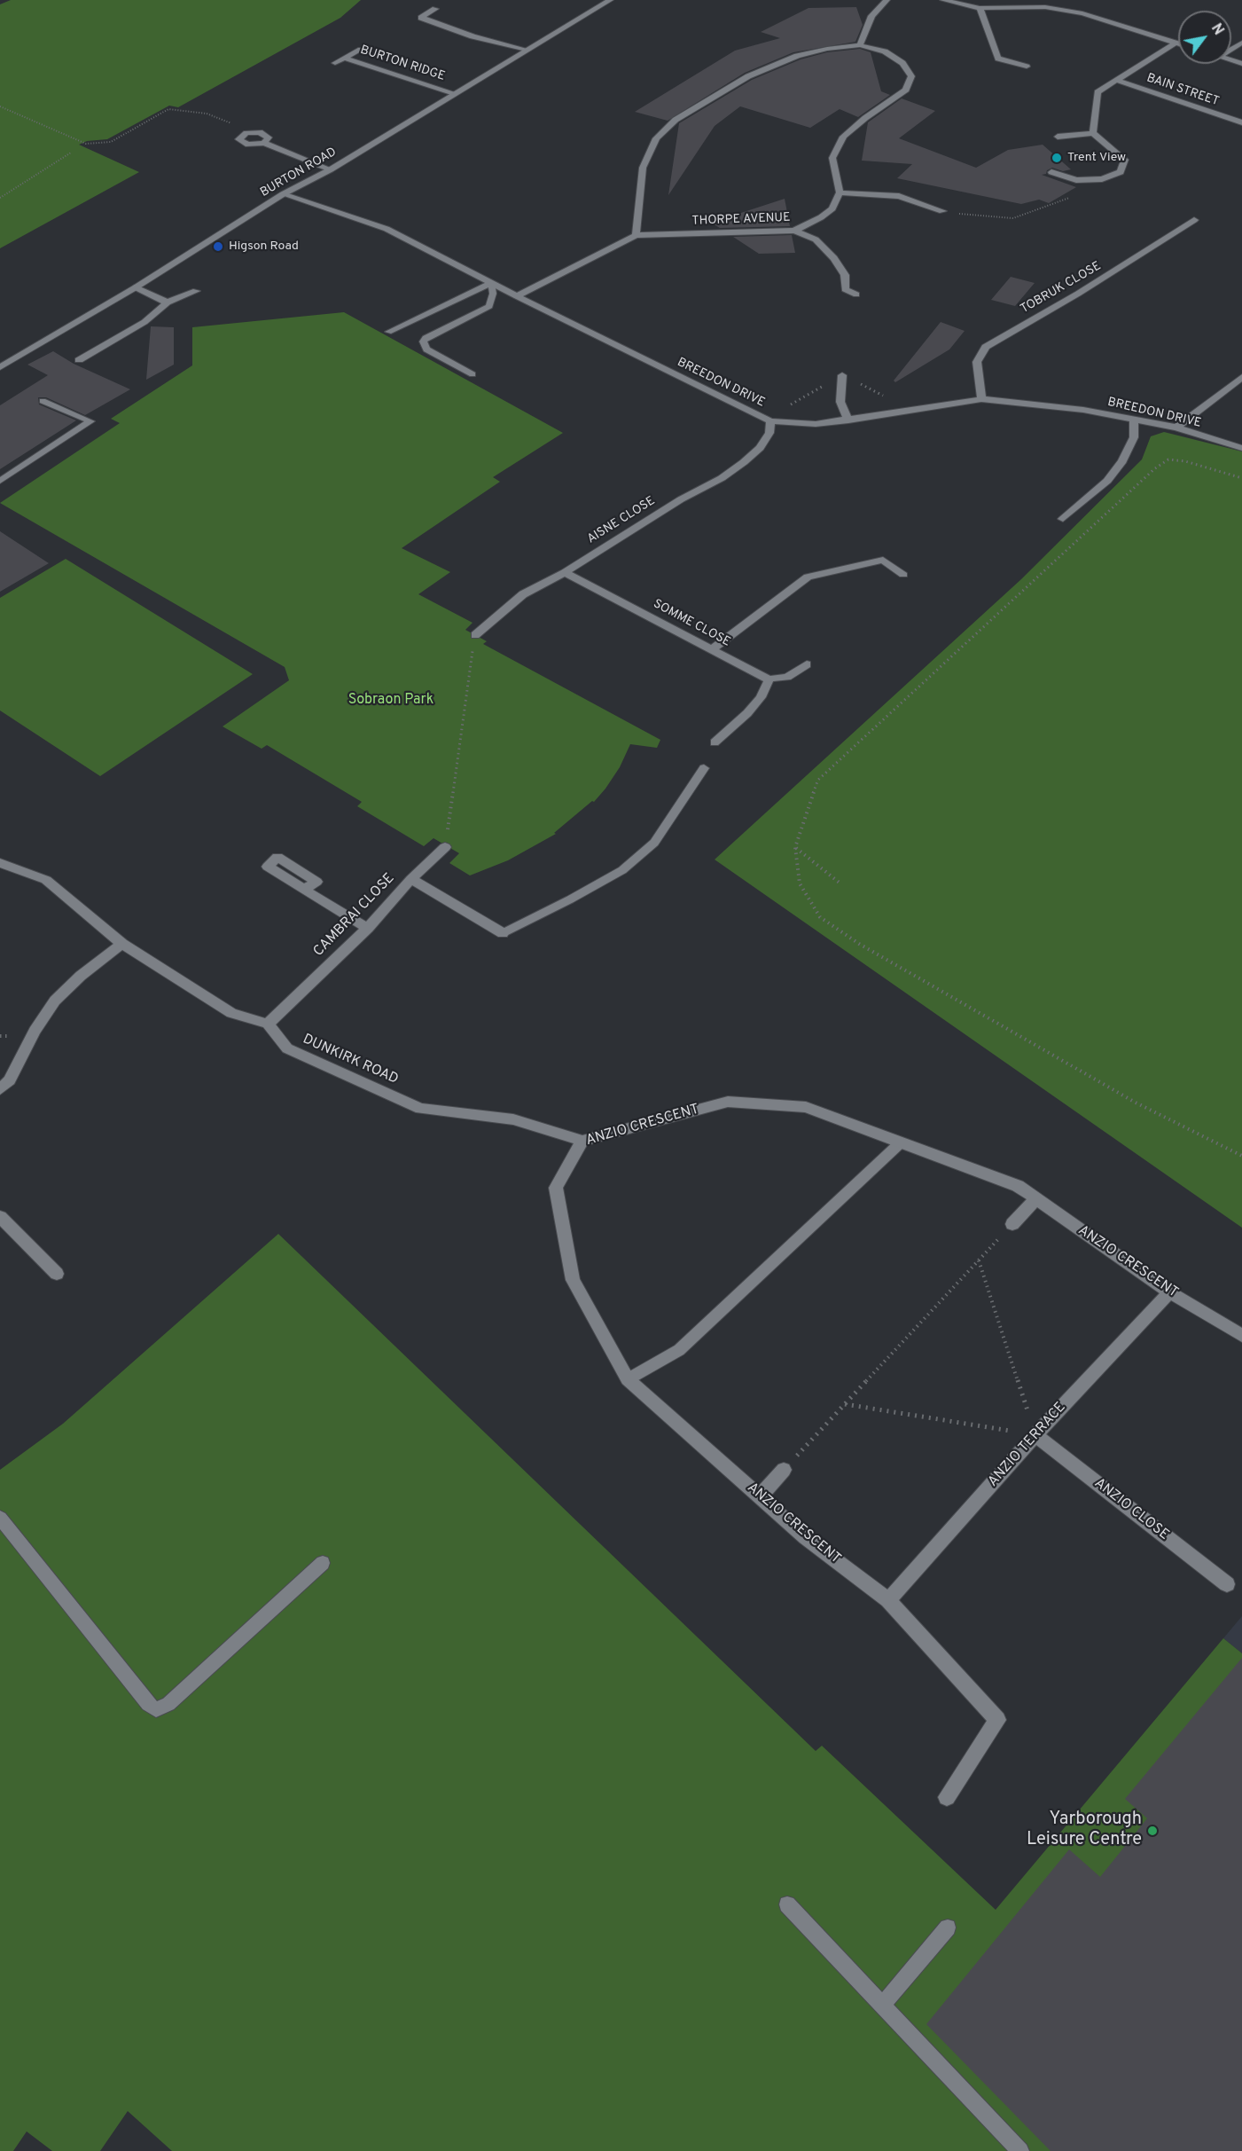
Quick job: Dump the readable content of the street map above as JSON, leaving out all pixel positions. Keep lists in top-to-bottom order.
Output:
{
  "streets": {
    "street": [
      "BURTON RIDGE",
      "BAIN STREET",
      "BURTON ROAD",
      "THORPE AVENUE",
      "TOBRUK CLOSE",
      "BREEDON DRIVE",
      "AISNE CLOSE",
      "SOMME CLOSE",
      "CAMBRAI CLOSE",
      "DUNKIRK ROAD",
      "ANZIO CRESCENT",
      "ANZIO TERRACE",
      "ANZIO CLOSE"
    ]
  },
  "crossings": [
    ["BURTON RIDGE", "BURTON ROAD"],
    ["BURTON ROAD", "BREEDON DRIVE"],
    ["TOBRUK CLOSE", "BREEDON DRIVE"],
    ["BREEDON DRIVE", "AISNE CLOSE"],
    ["AISNE CLOSE", "SOMME CLOSE"],
    ["CAMBRAI CLOSE", "DUNKIRK ROAD"],
    ["DUNKIRK ROAD", "ANZIO CRESCENT"],
    ["ANZIO CRESCENT", "ANZIO TERRACE"],
    ["ANZIO TERRACE", "ANZIO CLOSE"]
  ],
  "parks": ["Sobraon Park"],
  "places": ["Trent View", "Higson Road", "Yarborough Leisure Centre"],
  "north": "top right"
}
